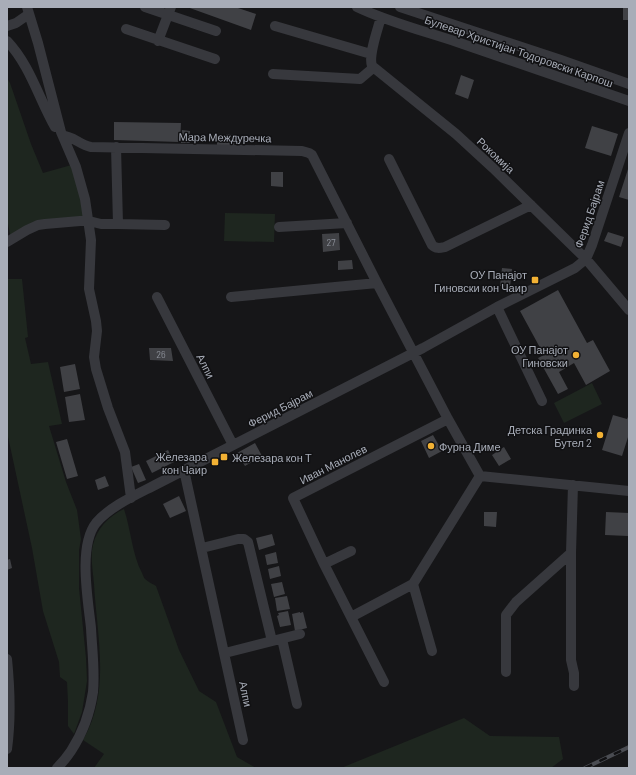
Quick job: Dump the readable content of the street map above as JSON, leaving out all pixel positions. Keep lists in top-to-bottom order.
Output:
{
  "streets": {
    "street": [
      "Булевар Христијан Тодоровски Карпош",
      "Мара Междуречка",
      "Рокомија",
      "Ферид Бајрам",
      "Алпи",
      "Иван Манолев"
    ]
  },
  "crossings": [
    ["Мара Междуречка", "Ферид Бајрам"],
    ["Рокомија", "Ферид Бајрам"],
    ["Ферид Бајрам", "Алпи"]
  ],
  "places": {
    "transit": ["ОУ Панајот Гиновски кон Чаир", "Железара кон Т", "Железара кон Чаир"],
    "other": ["ОУ Панајот Гиновски", "Детска Градинка Бутел 2", "Фурна Диме"]
  },
  "house_numbers": ["27", "26"]
}
